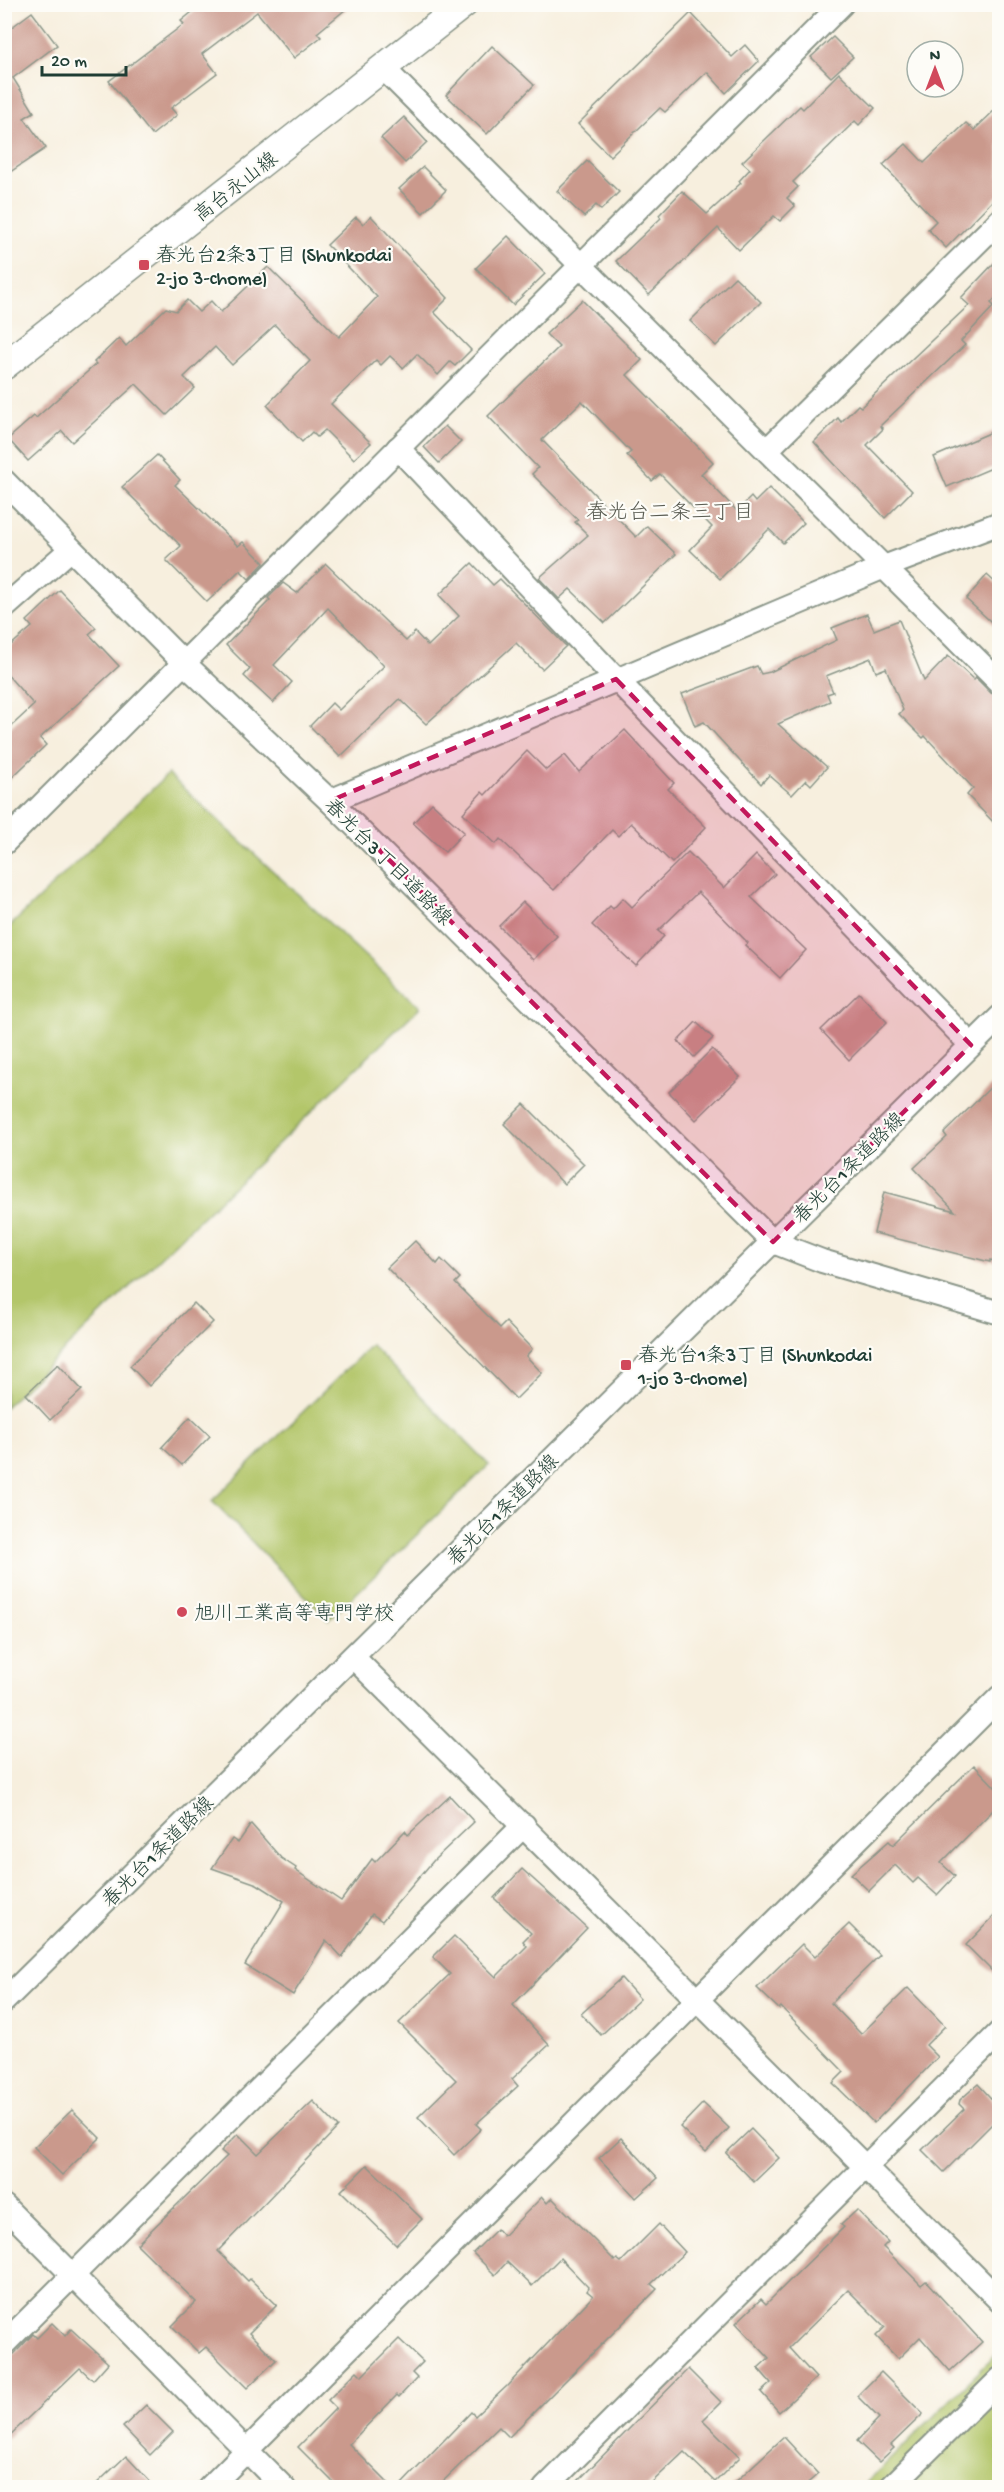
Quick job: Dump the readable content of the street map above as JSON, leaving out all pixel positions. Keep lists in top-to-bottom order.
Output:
{
  "streets": {
    "street": ["高台永山線", "春光台3丁目道路線", "春光台1条道路線"]
  },
  "crossings": [
    ["春光台3丁目道路線", "春光台1条道路線"]
  ],
  "districts": ["春光台二条三丁目"],
  "places": {
    "transit": ["春光台2条3丁目 (Shunkodai 2-jo 3-chome)", "春光台1条3丁目 (Shunkodai 1-jo 3-chome)"],
    "other": ["旭川工業高等専門学校"]
  },
  "scale_bar": "20 m",
  "north": "top"
}
